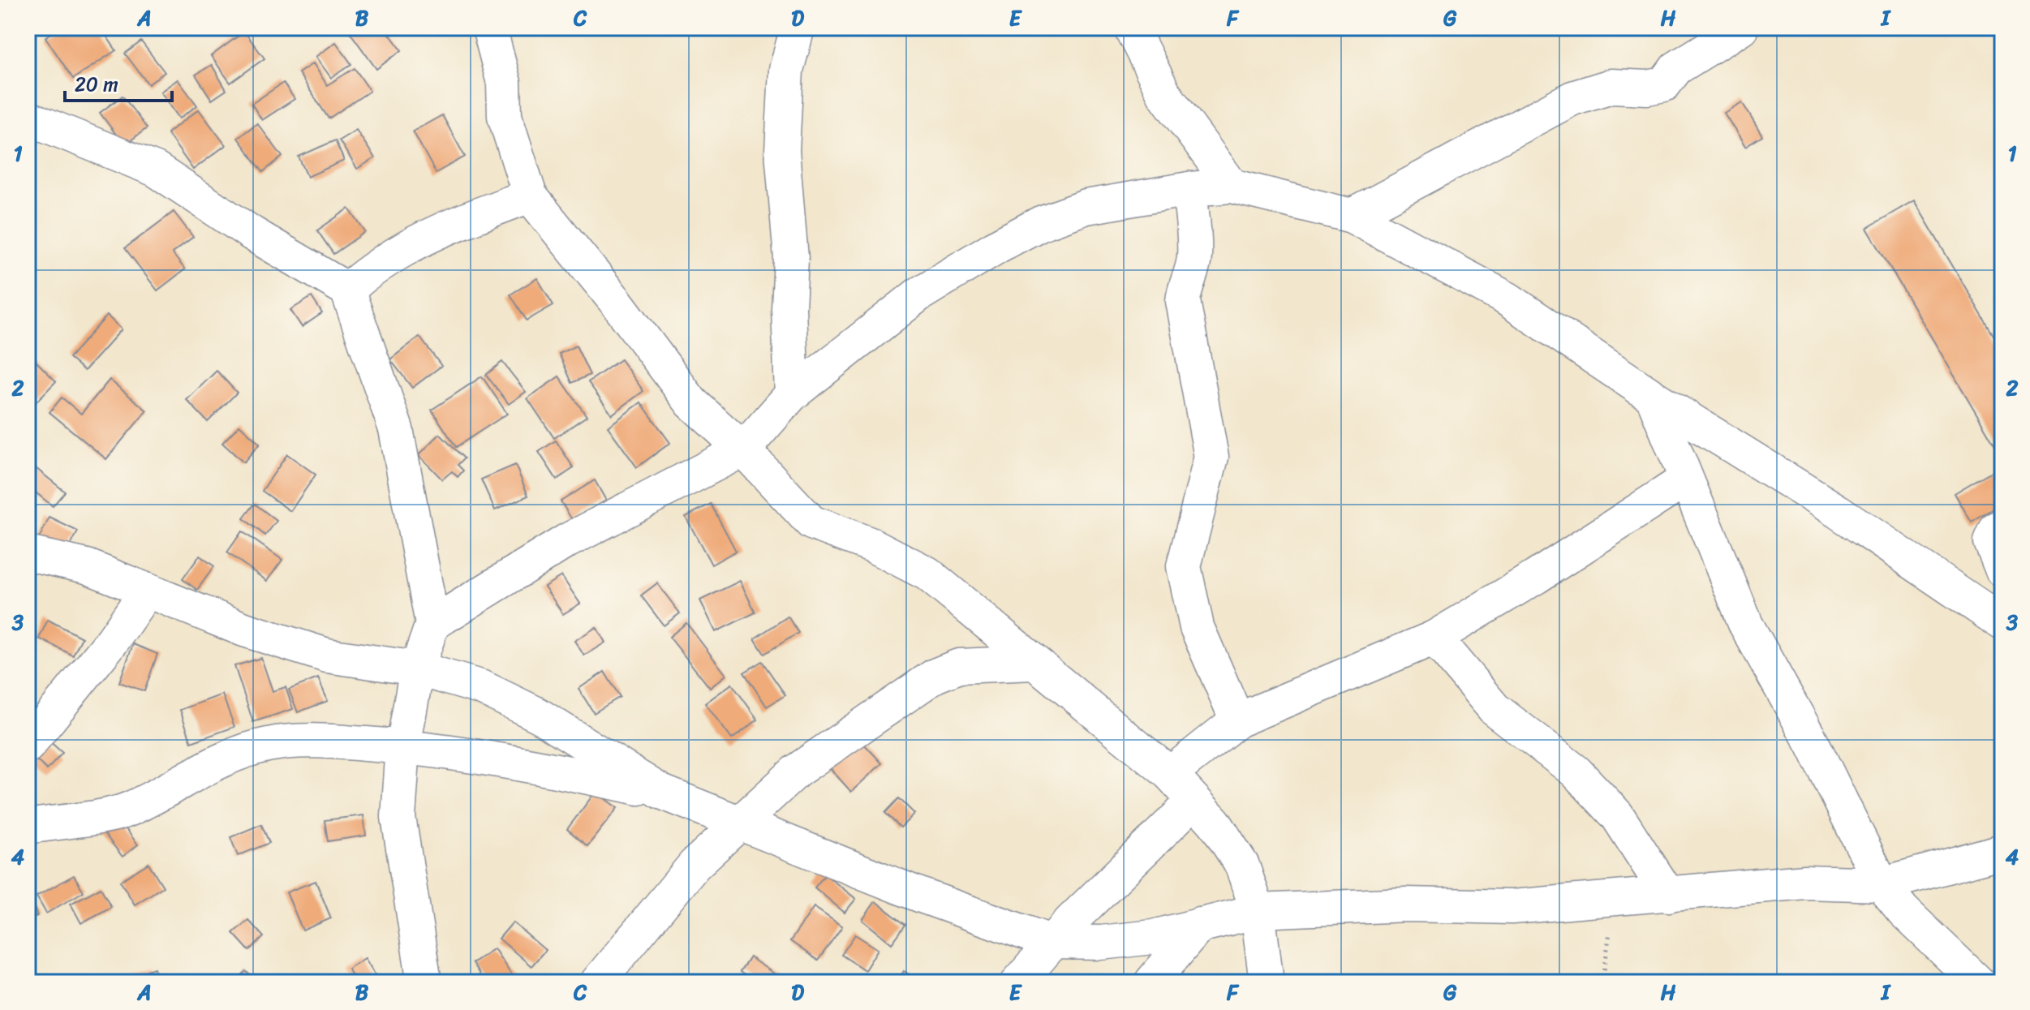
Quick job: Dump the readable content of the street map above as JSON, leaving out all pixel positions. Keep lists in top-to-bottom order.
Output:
{
  "scale_bar": "20 m",
  "grid": {
    "columns": [
      "A",
      "B",
      "C",
      "D",
      "E",
      "F",
      "G",
      "H",
      "I"
    ],
    "rows": [
      "1",
      "2",
      "3",
      "4"
    ]
  }
}
